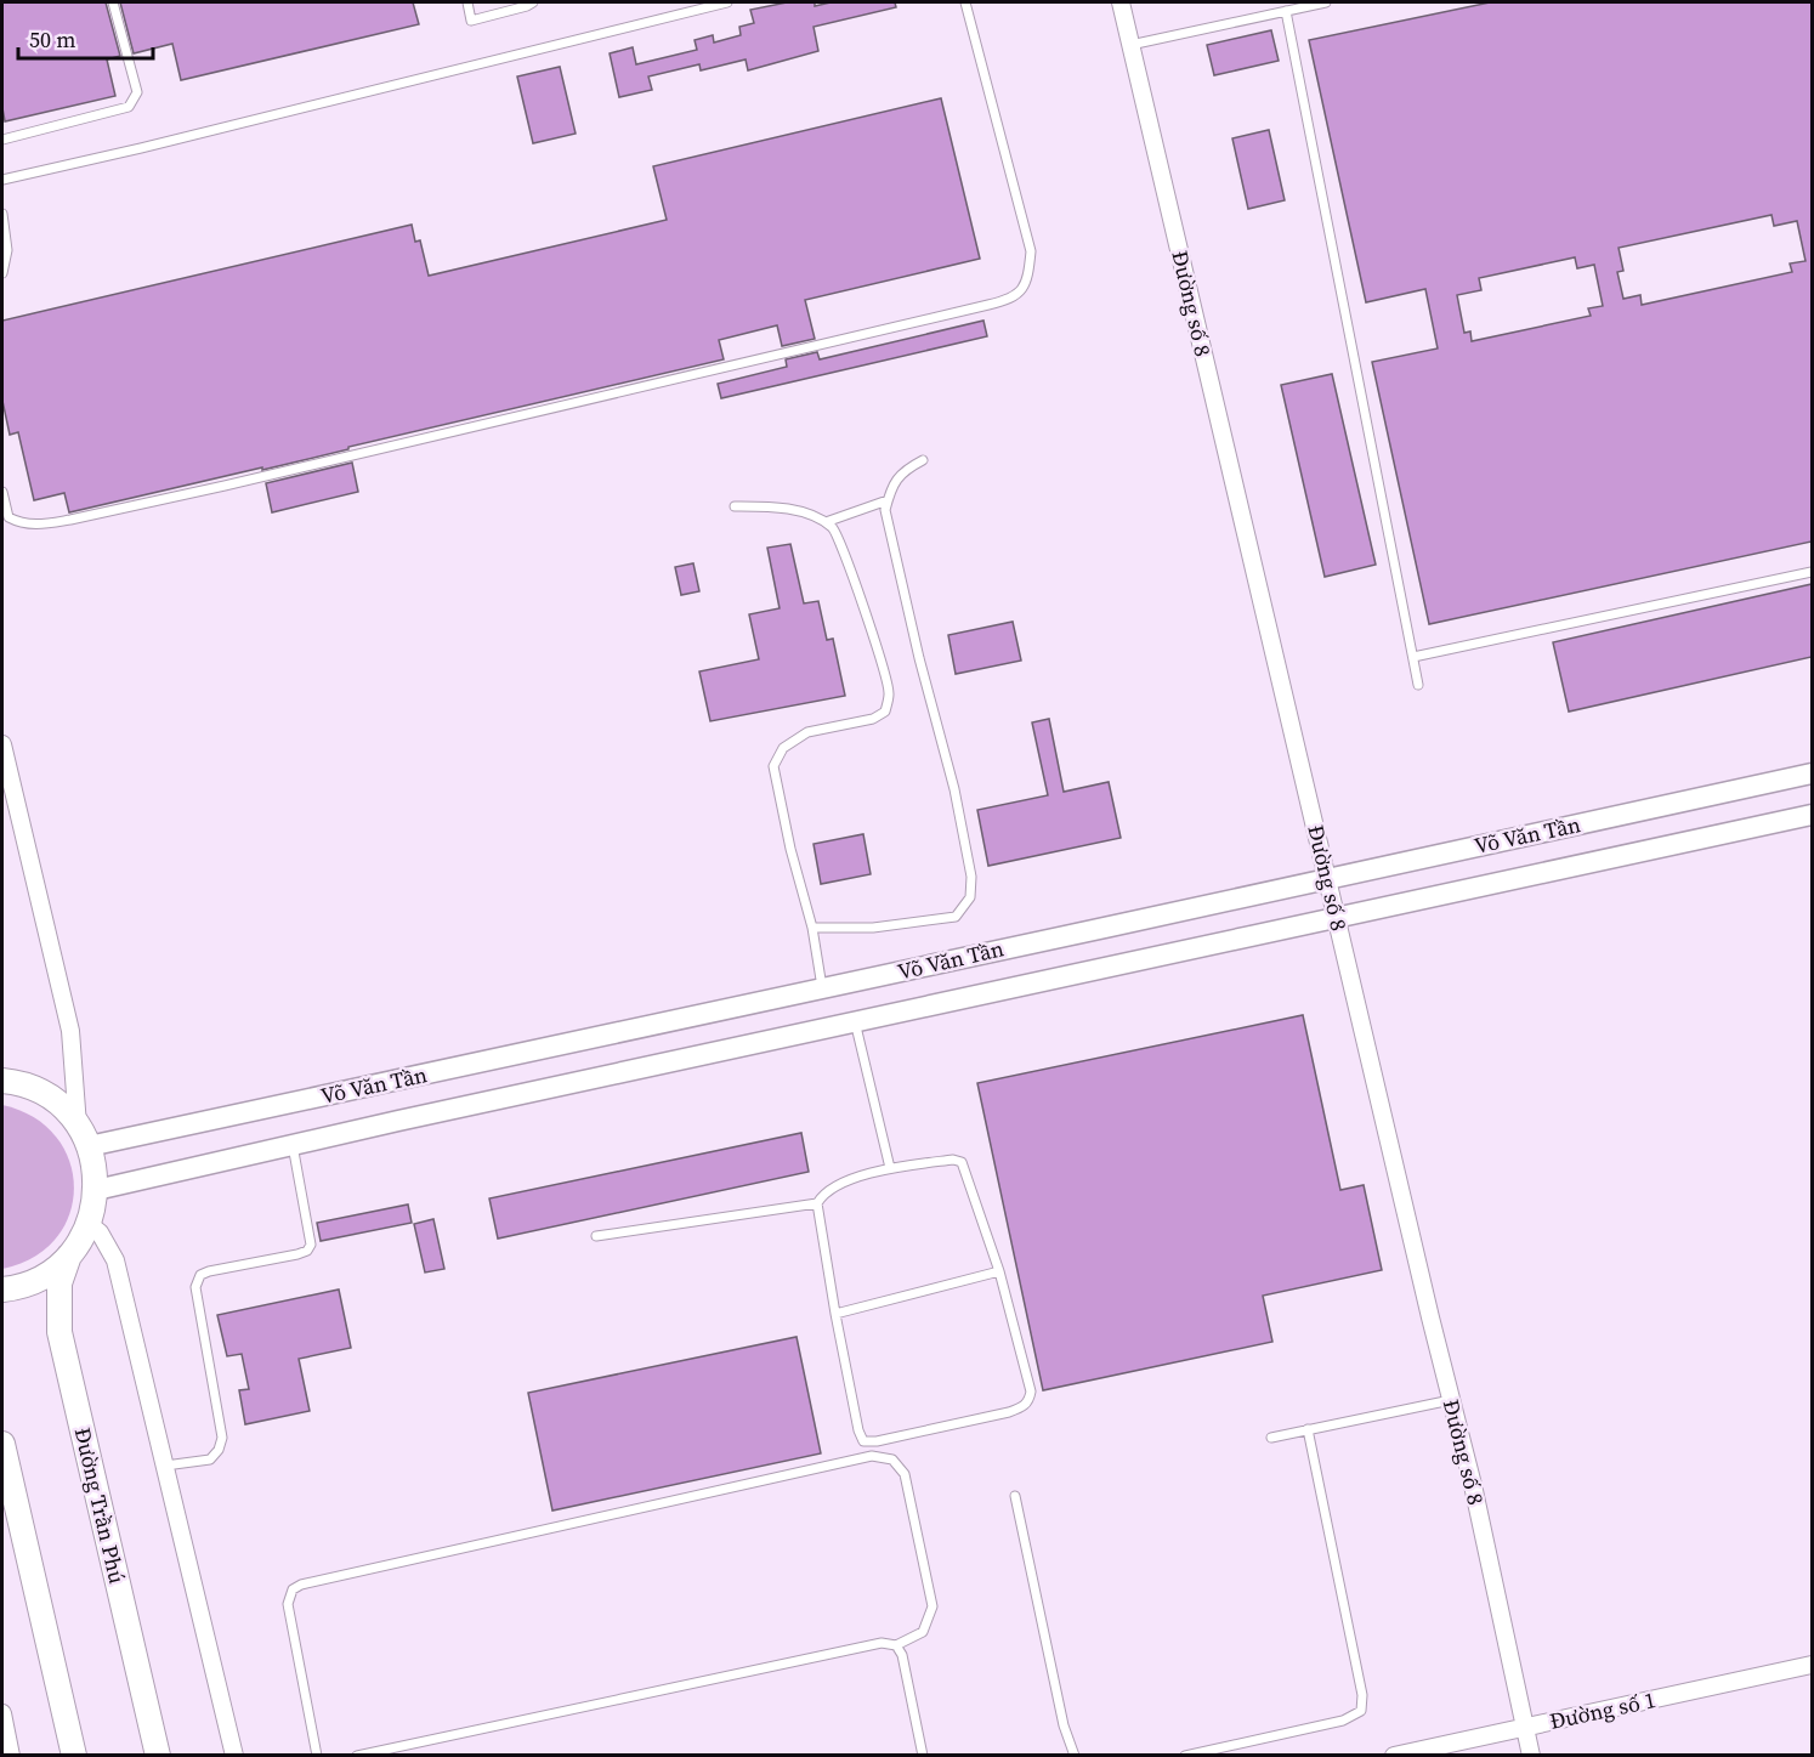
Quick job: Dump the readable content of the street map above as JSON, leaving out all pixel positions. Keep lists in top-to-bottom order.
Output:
{
  "streets": {
    "main road": ["Đường Trần Phú"],
    "street": ["Đường số 8", "Võ Văn Tần", "Đường số 1"]
  },
  "crossings": [
    ["Đường số 8", "Võ Văn Tần"],
    ["Đường số 8", "Đường số 1"]
  ],
  "scale_bar": "50 m"
}
